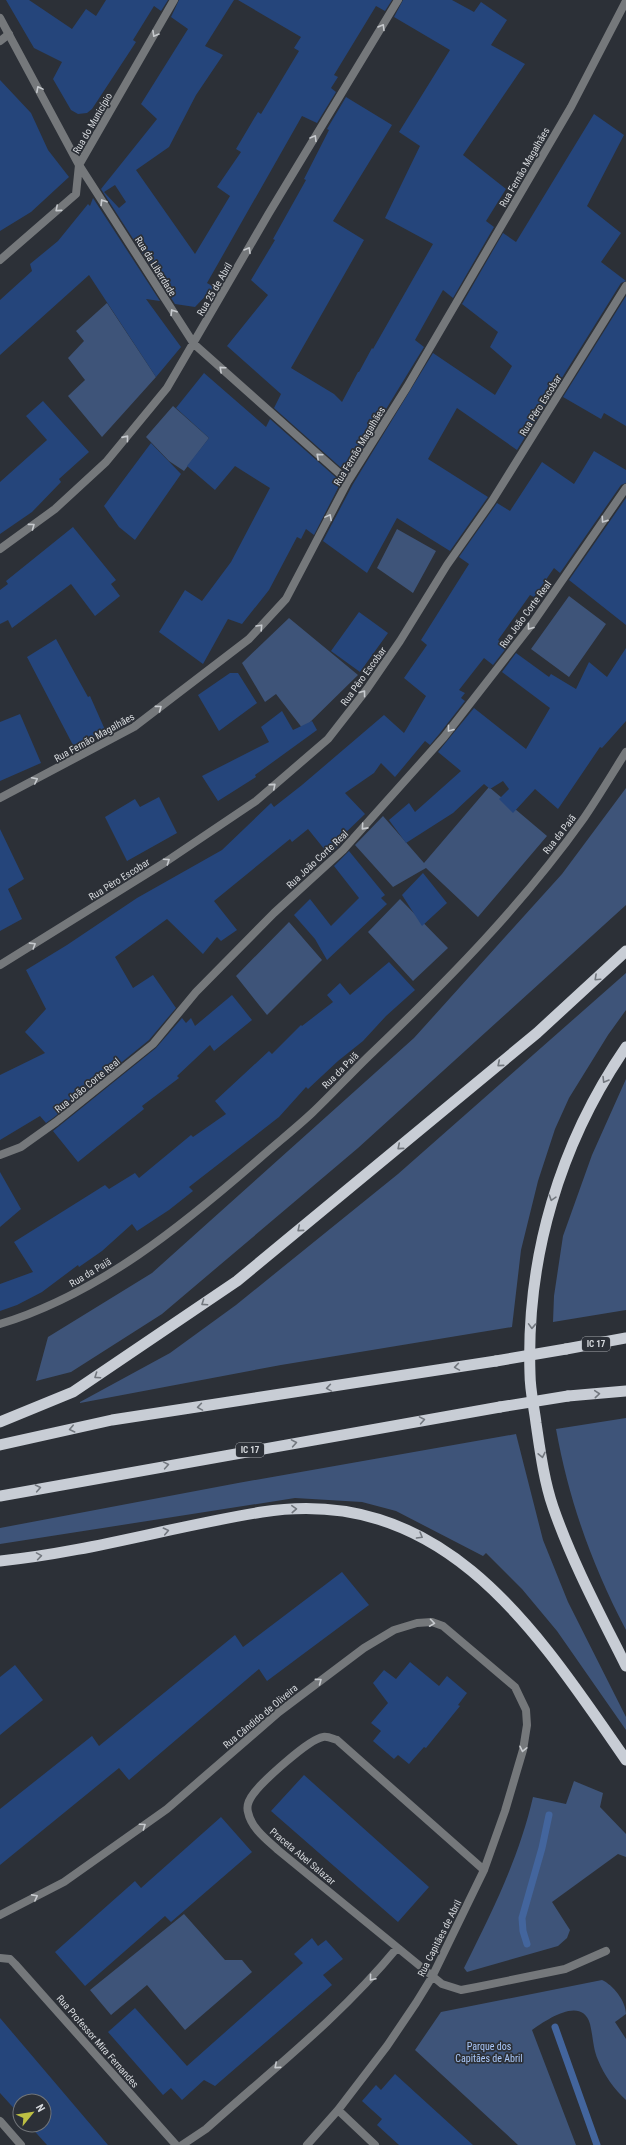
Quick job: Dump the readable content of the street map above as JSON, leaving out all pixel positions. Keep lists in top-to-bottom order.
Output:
{
  "streets": {
    "highway": ["IC 17"],
    "street": [
      "Rua do Município",
      "Rua Fernão Magalhães",
      "Rua da Liberdade",
      "Rua 25 de Abril",
      "Rua Pêro Escobar",
      "Rua João Corte Real",
      "Rua da Paiã",
      "Rua Cândido de Oliveira",
      "Praceta Abel Salazar",
      "Rua Capitães de Abril",
      "Rua Professor Mira Fernandes"
    ]
  },
  "crossings": [
    ["Rua do Município", "Rua da Liberdade"],
    ["Rua Fernão Magalhães", "Rua da Liberdade"],
    ["Rua da Liberdade", "Rua 25 de Abril"],
    ["Rua Cândido de Oliveira", "Rua Capitães de Abril"],
    ["Praceta Abel Salazar", "Rua Capitães de Abril"]
  ],
  "one_way": [
    "Rua do Município",
    "Rua Fernão Magalhães",
    "Rua da Liberdade",
    "Rua 25 de Abril",
    "Rua Pêro Escobar",
    "Rua João Corte Real",
    "Rua Cândido de Oliveira"
  ],
  "parks": ["Parque dos Capitães de Abril"],
  "north": "top right"
}
